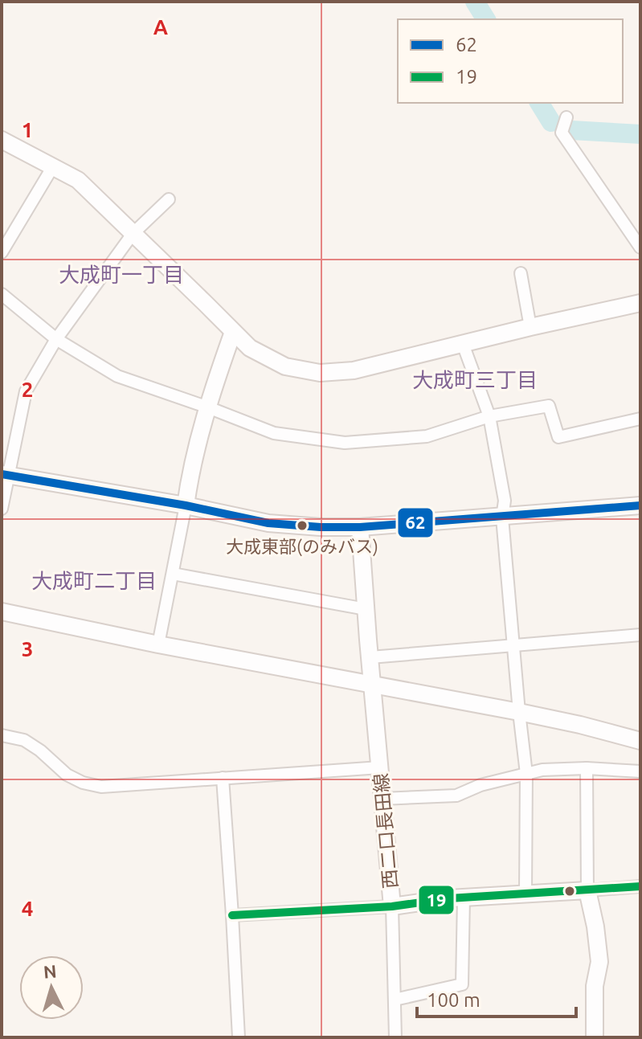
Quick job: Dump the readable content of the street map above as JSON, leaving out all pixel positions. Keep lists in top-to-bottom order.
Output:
{
  "streets": {
    "street": ["西二口長田線"]
  },
  "districts": ["大成町一丁目", "大成町三丁目", "大成町二丁目"],
  "places": ["大成東部(のみバス)"],
  "lines": ["transit line 62", "transit line 19"],
  "legend": ["62", "19"],
  "scale_bar": "100 m",
  "north": "top",
  "grid": {
    "columns": ["A"],
    "rows": [
      "1",
      "2",
      "3",
      "4"
    ]
  }
}
